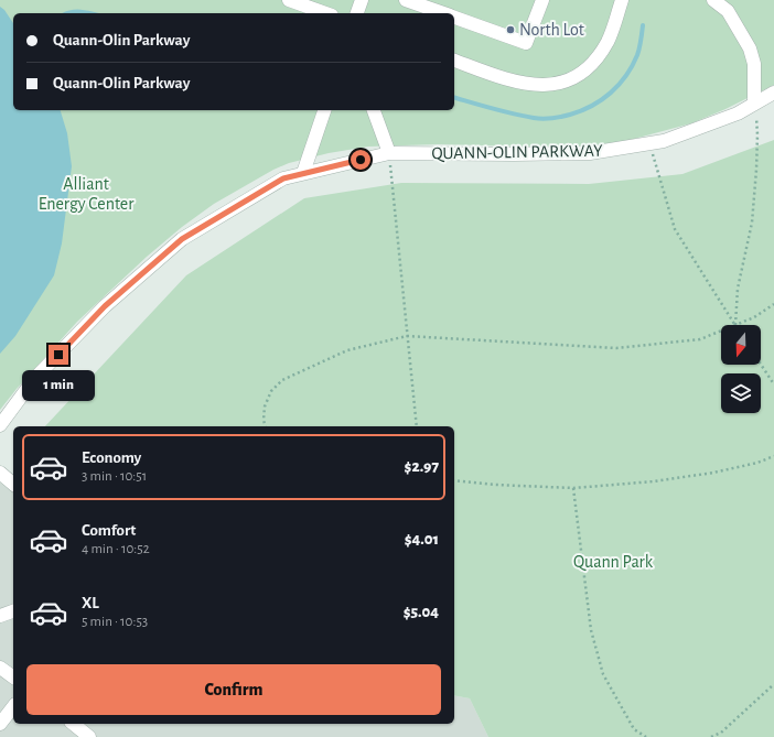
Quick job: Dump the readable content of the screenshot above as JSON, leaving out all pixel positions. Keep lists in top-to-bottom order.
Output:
{
  "streets": {
    "street": ["QUANN-OLIN PARKWAY"]
  },
  "parks": ["Alliant Energy Center", "Quann Park"],
  "places": ["North Lot"],
  "north": "bottom",
  "page": {
    "banner": ["Quann-Olin Parkway", "Quann-Olin Parkway"],
    "bubble": "1 min",
    "list": [
      {
        "name": "Economy",
        "note": "3 min · 10:51",
        "value": "$2.97"
      },
      {
        "name": "Comfort",
        "note": "4 min · 10:52",
        "value": "$4.01"
      },
      {
        "name": "XL",
        "note": "5 min · 10:53",
        "value": "$5.04"
      }
    ],
    "buttons": "Confirm"
  }
}
